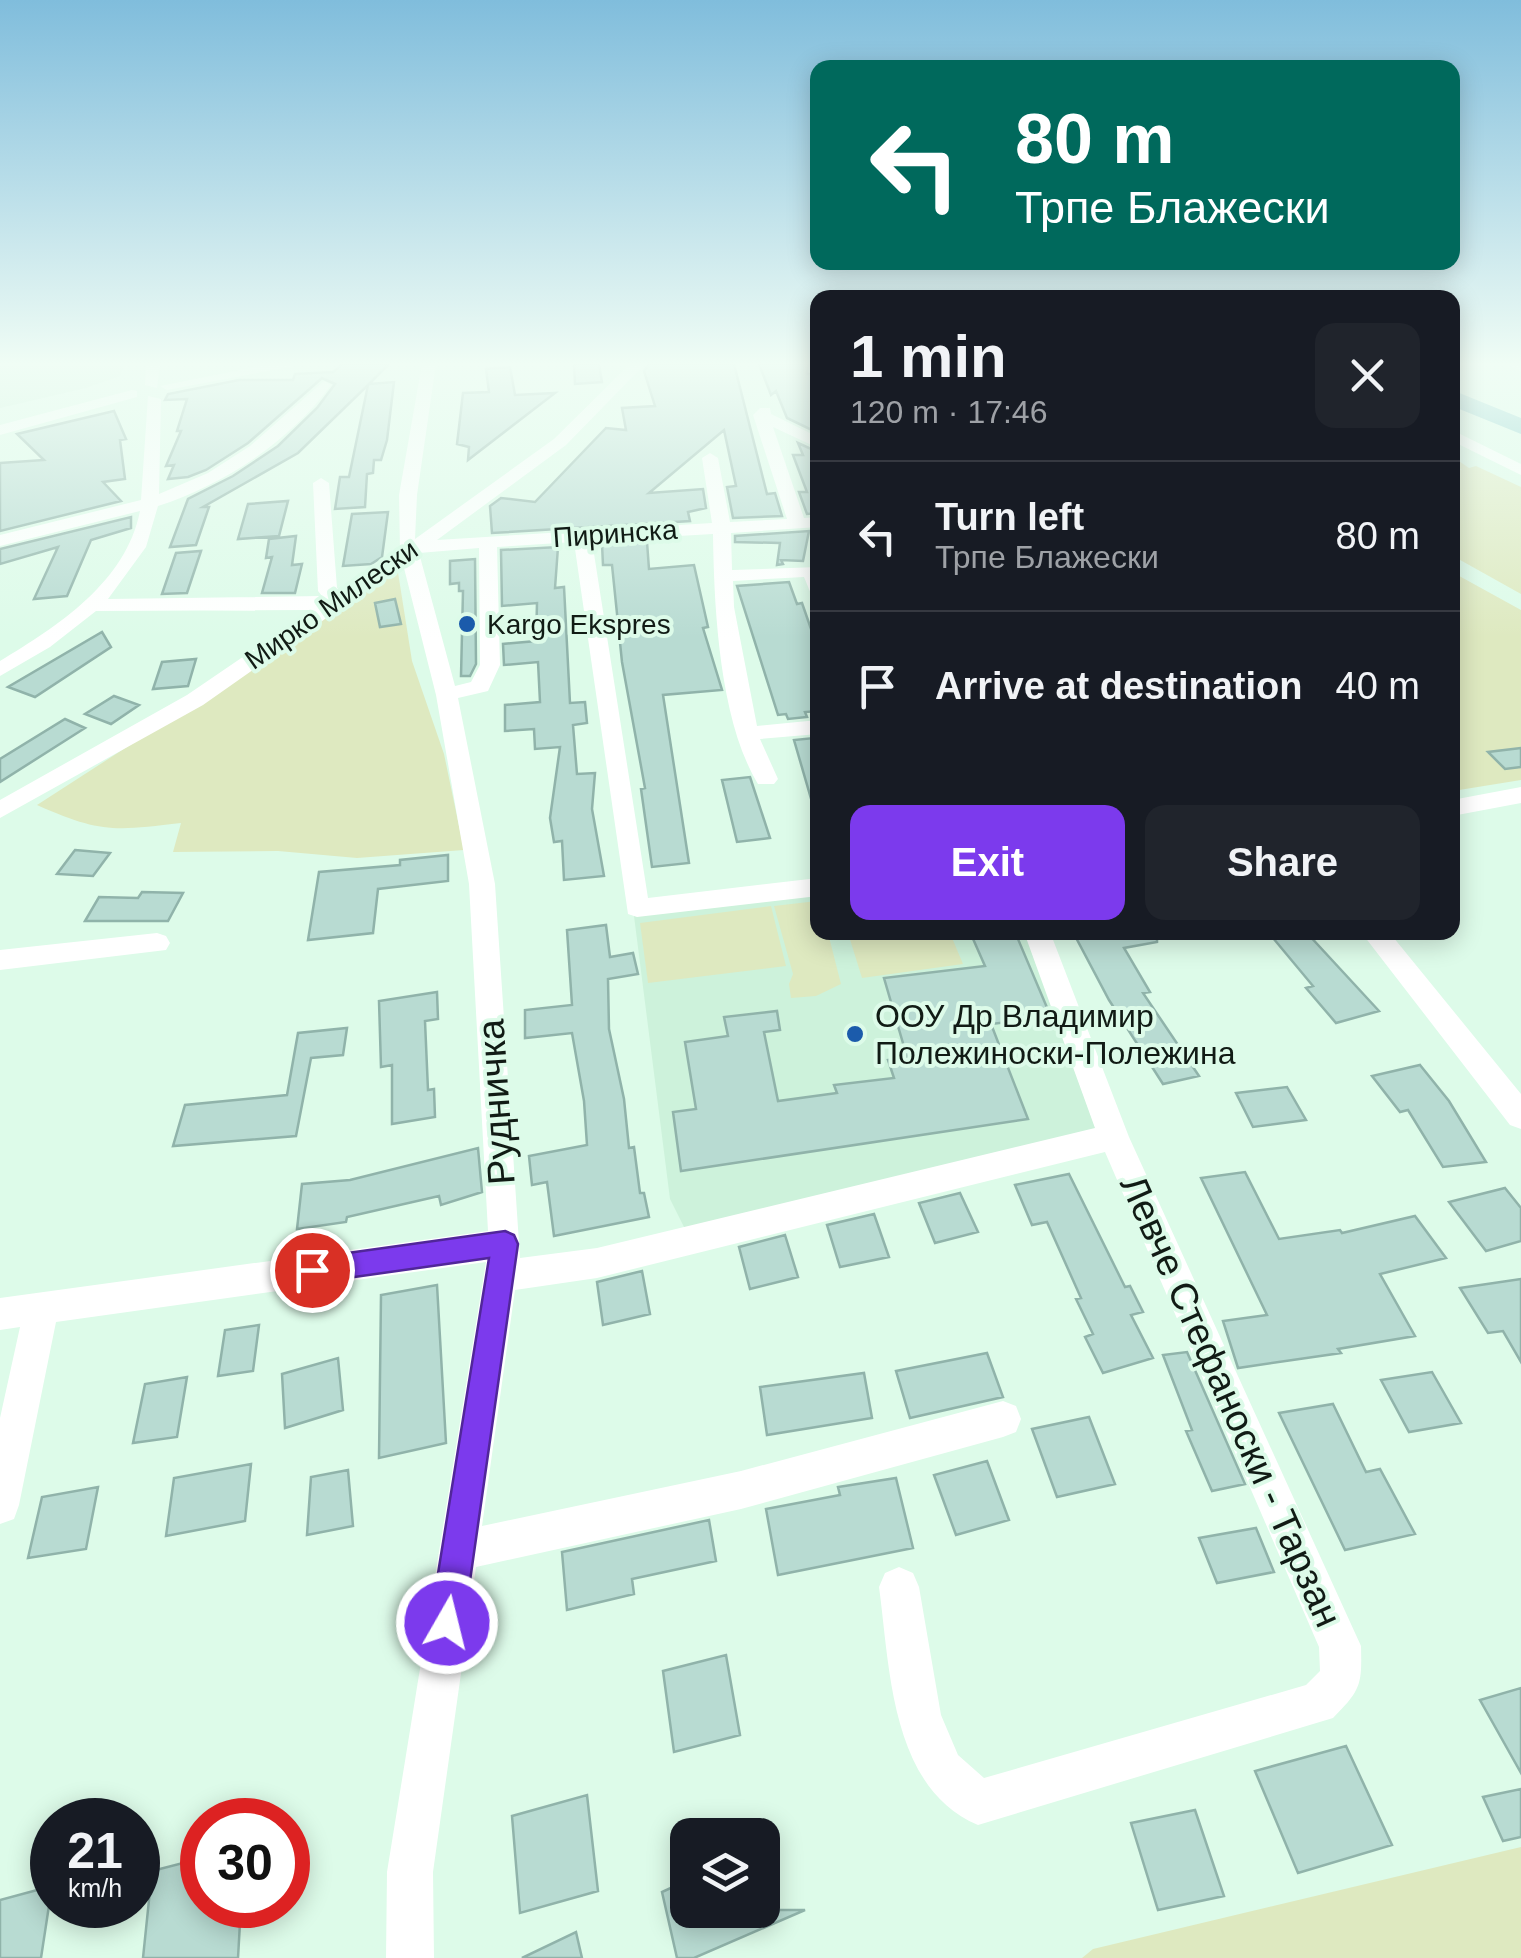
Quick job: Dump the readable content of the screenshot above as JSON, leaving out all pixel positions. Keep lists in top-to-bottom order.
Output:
{
  "streets": {
    "street": [
      "Пиринска",
      "Мирко Милески",
      "Рудничка",
      "Левче Стефаноски - Тарзан"
    ]
  },
  "crossings": [
    ["Пиринска", "Мирко Милески"],
    ["Пиринска", "Рудничка"],
    ["Мирко Милески", "Рудничка"]
  ],
  "places": ["Kargo Ekspres", "ООУ Др Владимир Полежиноски-Полежина"],
  "page": {
    "turn": ["80 m", "Трпе Блажески"],
    "heading": ["1 min", "120 m · 17:46"],
    "list": [
      {
        "name": "Turn left",
        "note": "Трпе Блажески",
        "value": "80 m"
      },
      {
        "name": "Arrive at destination",
        "value": "40 m"
      }
    ],
    "buttons": ["Exit", "Share"],
    "speed": "21 km/h",
    "limit": "30"
  }
}
